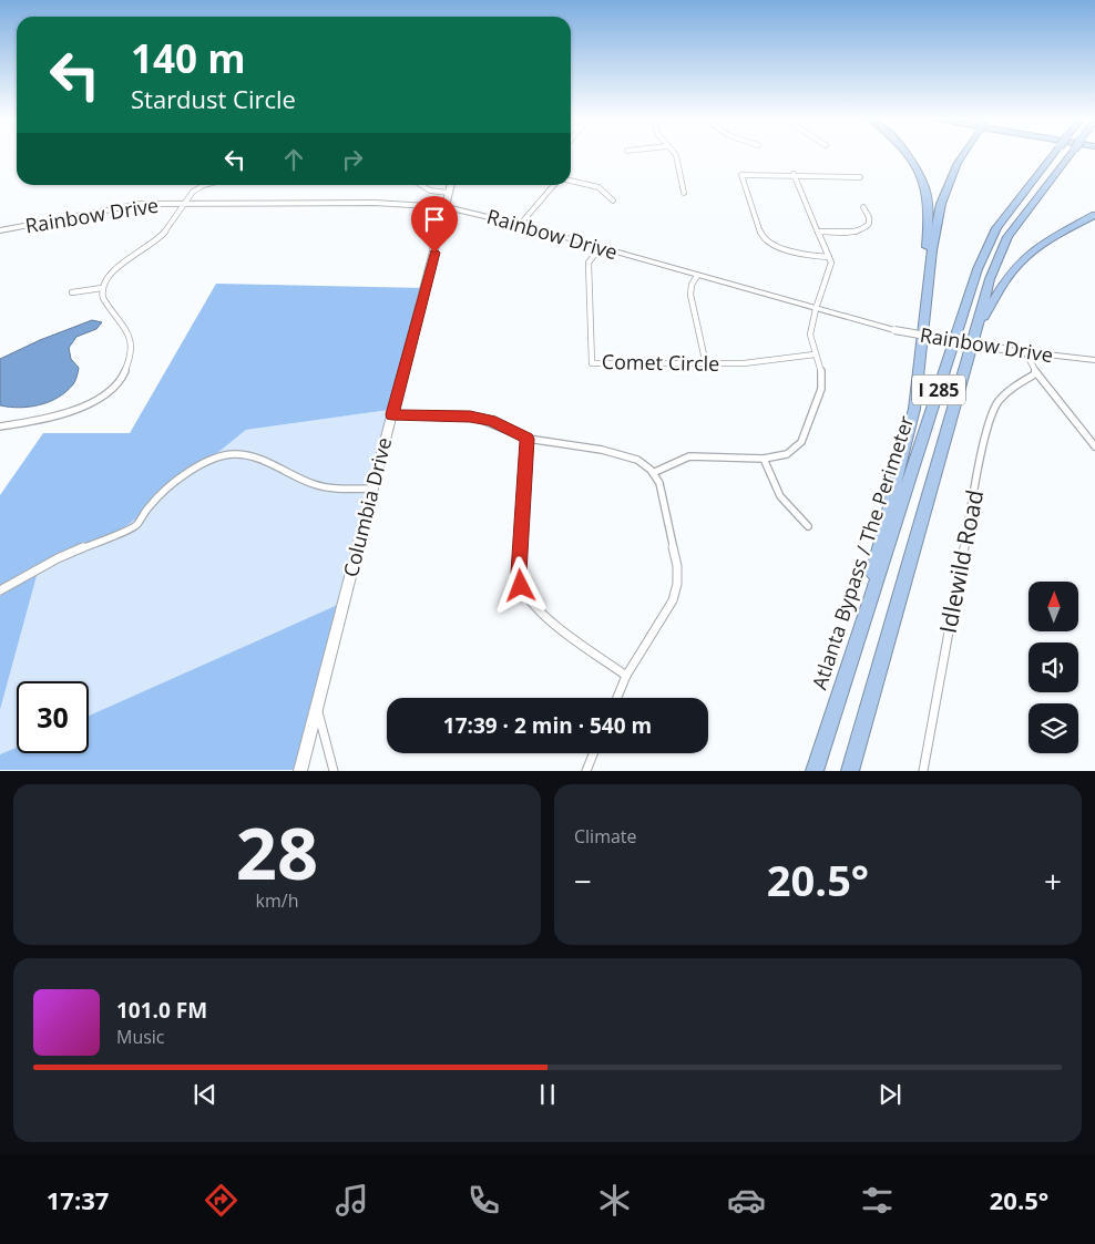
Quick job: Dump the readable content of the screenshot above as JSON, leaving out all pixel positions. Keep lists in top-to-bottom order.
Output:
{
  "streets": {
    "highway": ["I 285", "Atlanta Bypass / The Perimeter"],
    "main road": ["Columbia Drive"],
    "street": ["Rainbow Drive", "Comet Circle", "Idlewild Road"]
  },
  "crossings": [
    ["Rainbow Drive", "Comet Circle"],
    ["Rainbow Drive", "Columbia Drive"]
  ],
  "north": "top",
  "page": {
    "turn": ["140 m", "Stardust Circle"],
    "limit": "30",
    "trip": "17:39 · 2 min · 540 m",
    "tile": [
      ["28", "km/h"],
      "Climate"
    ],
    "heat": ["−", "20.5°", "+"],
    "song": ["101.0 FM", "Music"],
    "tabs": ["17:37", "20.5°"]
  }
}
